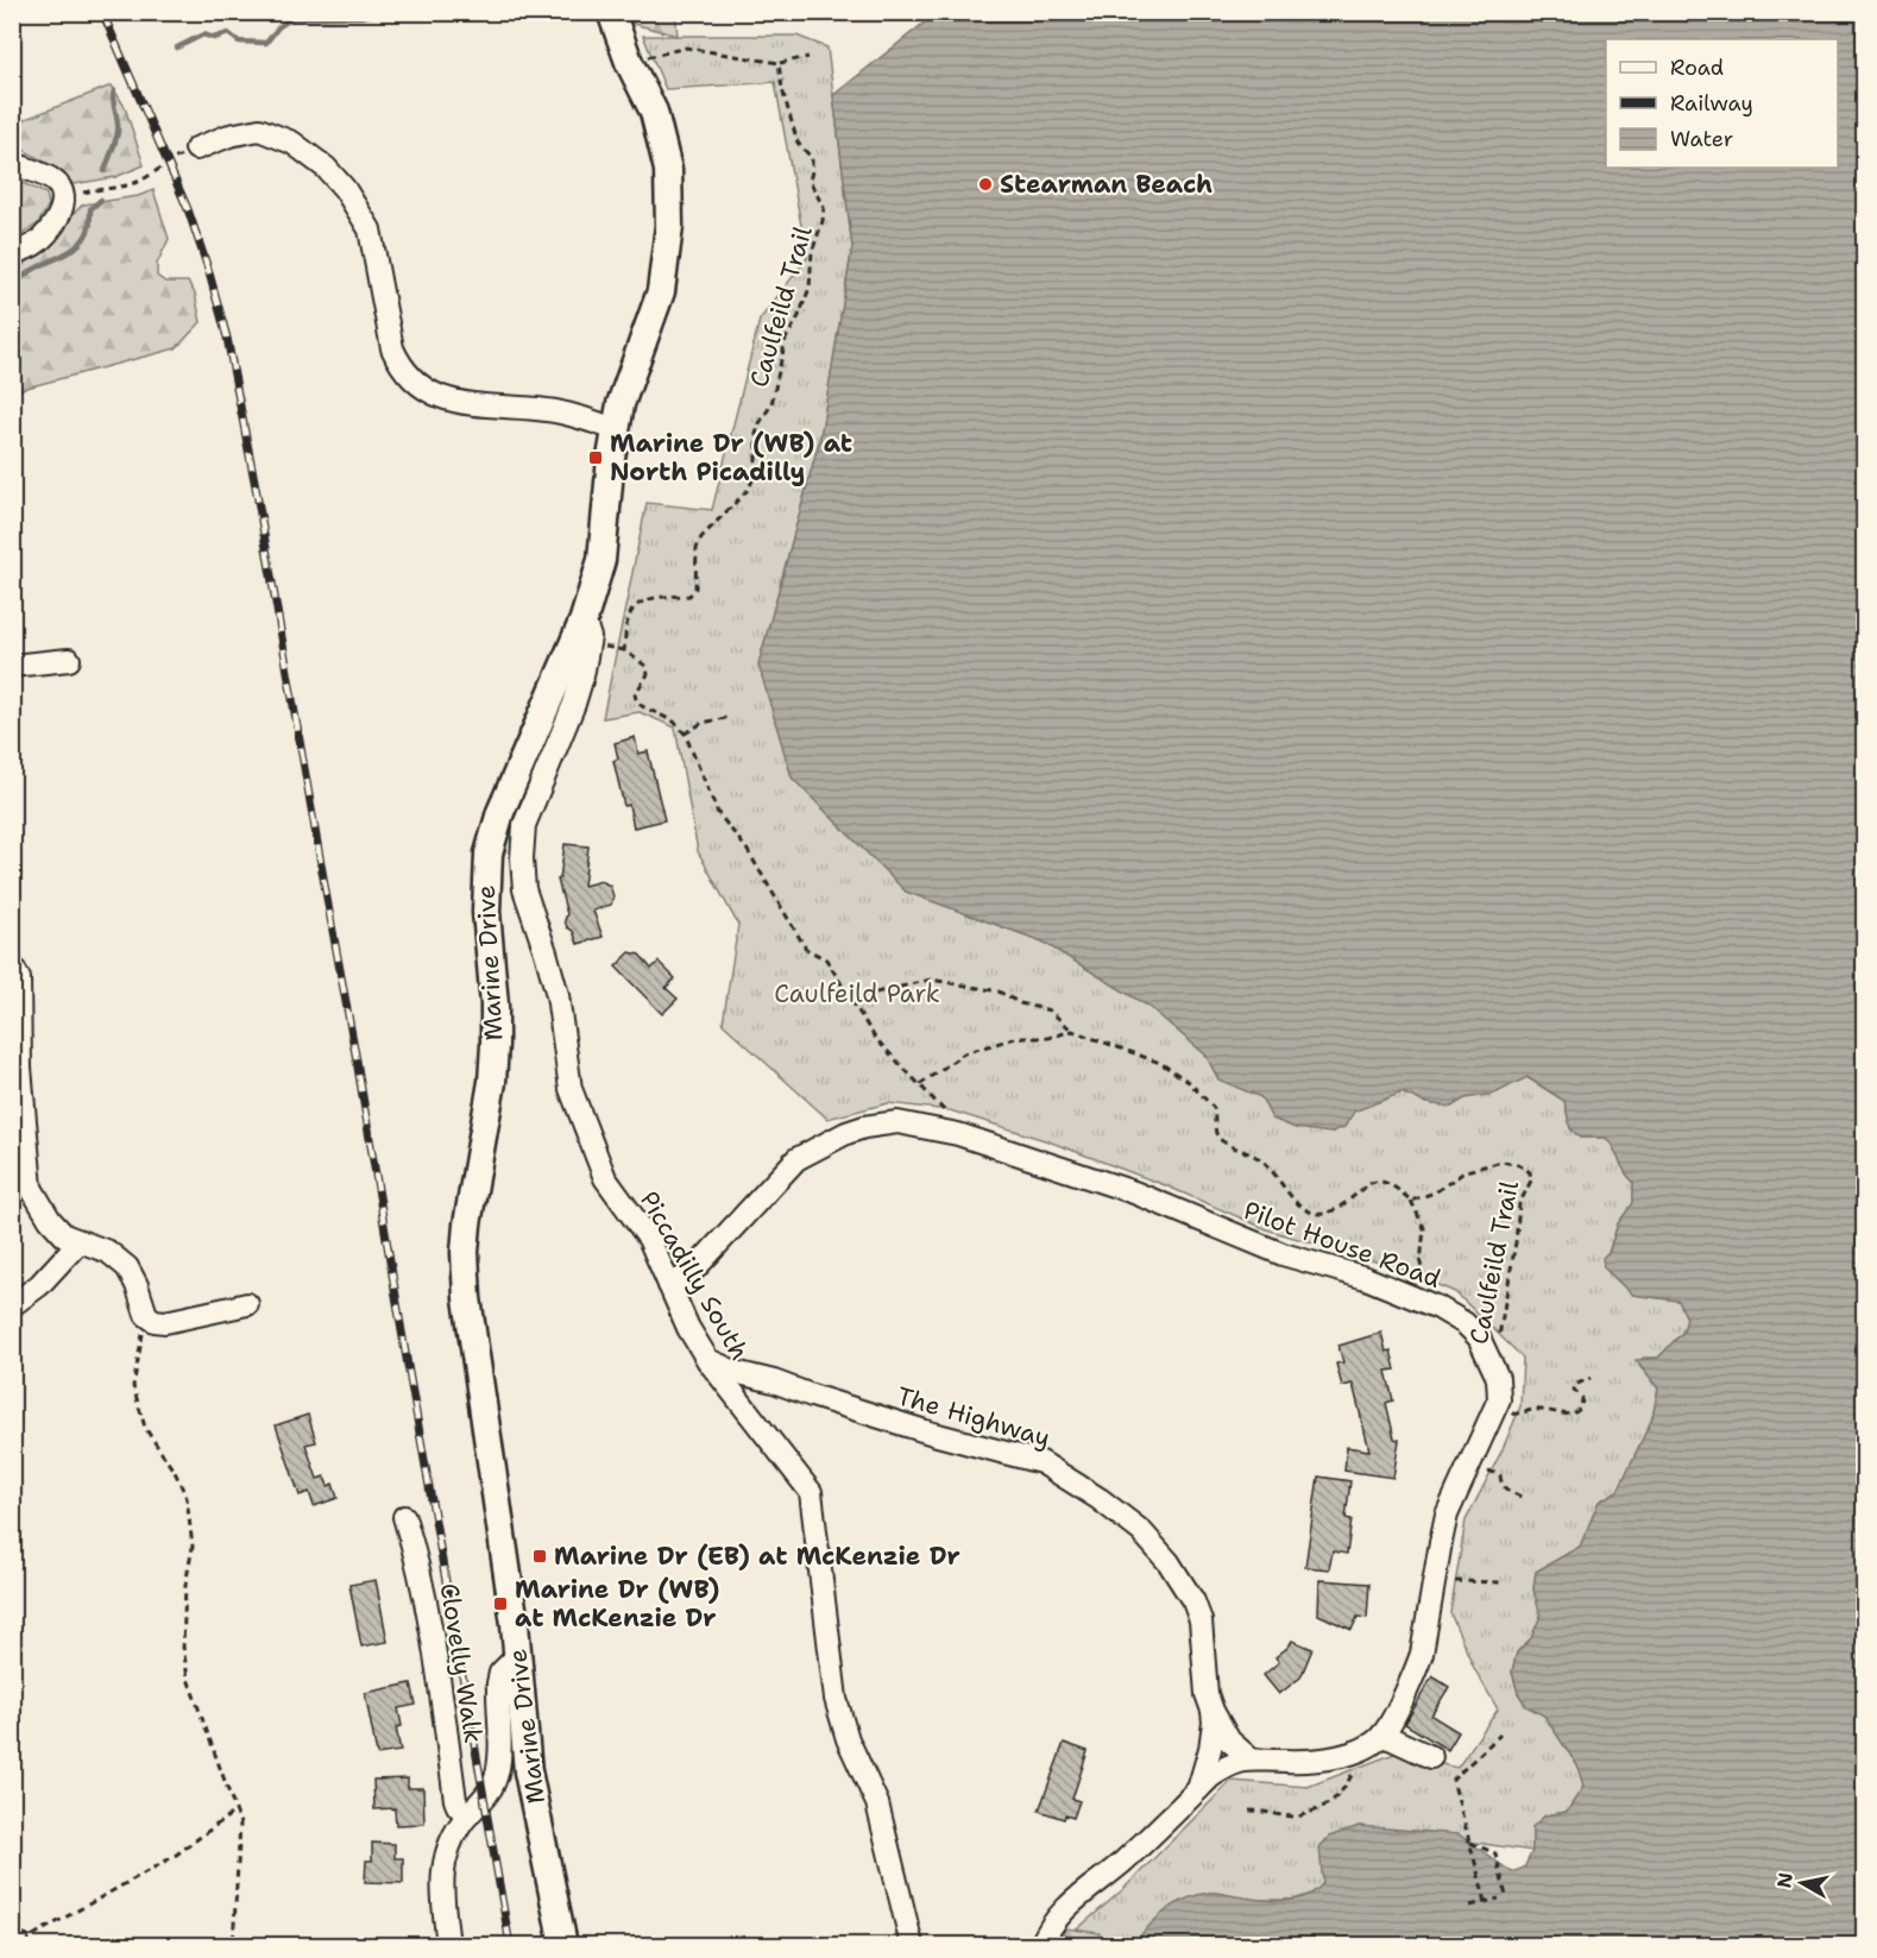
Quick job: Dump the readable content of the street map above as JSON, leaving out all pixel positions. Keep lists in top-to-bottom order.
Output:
{
  "streets": {
    "main road": ["Marine Drive"],
    "street": [
      "Pilot House Road",
      "Piccadilly South",
      "The Highway",
      "Clovelly Walk"
    ],
    "path": ["Caulfeild Trail"]
  },
  "crossings": [
    ["Caulfeild Trail", "Pilot House Road"],
    ["Marine Drive", "Piccadilly South"],
    ["Pilot House Road", "Piccadilly South"],
    ["Piccadilly South", "The Highway"]
  ],
  "parks": ["Caulfeild Park"],
  "places": {
    "other": ["Stearman Beach"],
    "transit": ["Marine Dr (WB) at North Picadilly", "Marine Dr (EB) at McKenzie Dr", "Marine Dr (WB) at McKenzie Dr"]
  },
  "legend": ["Road", "Railway", "Water"],
  "north": "left"
}
